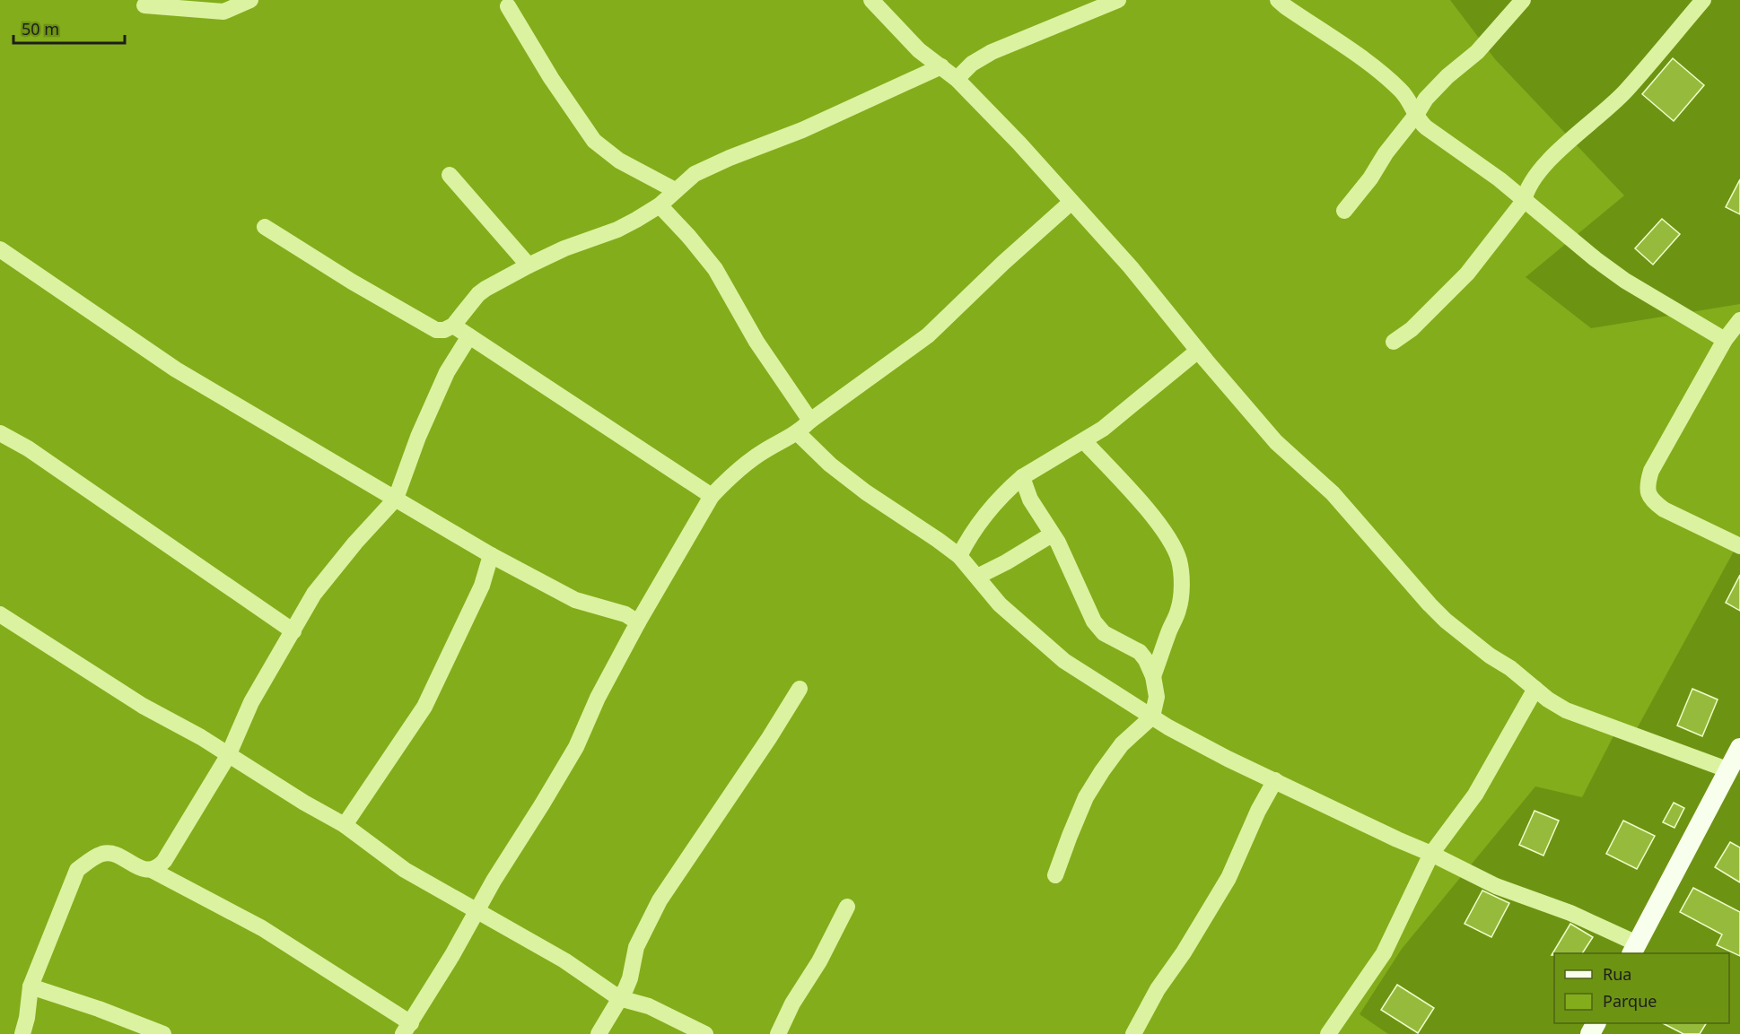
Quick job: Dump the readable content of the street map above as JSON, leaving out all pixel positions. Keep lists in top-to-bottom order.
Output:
{
  "legend": ["Rua", "Parque"],
  "scale_bar": "50 m"
}
